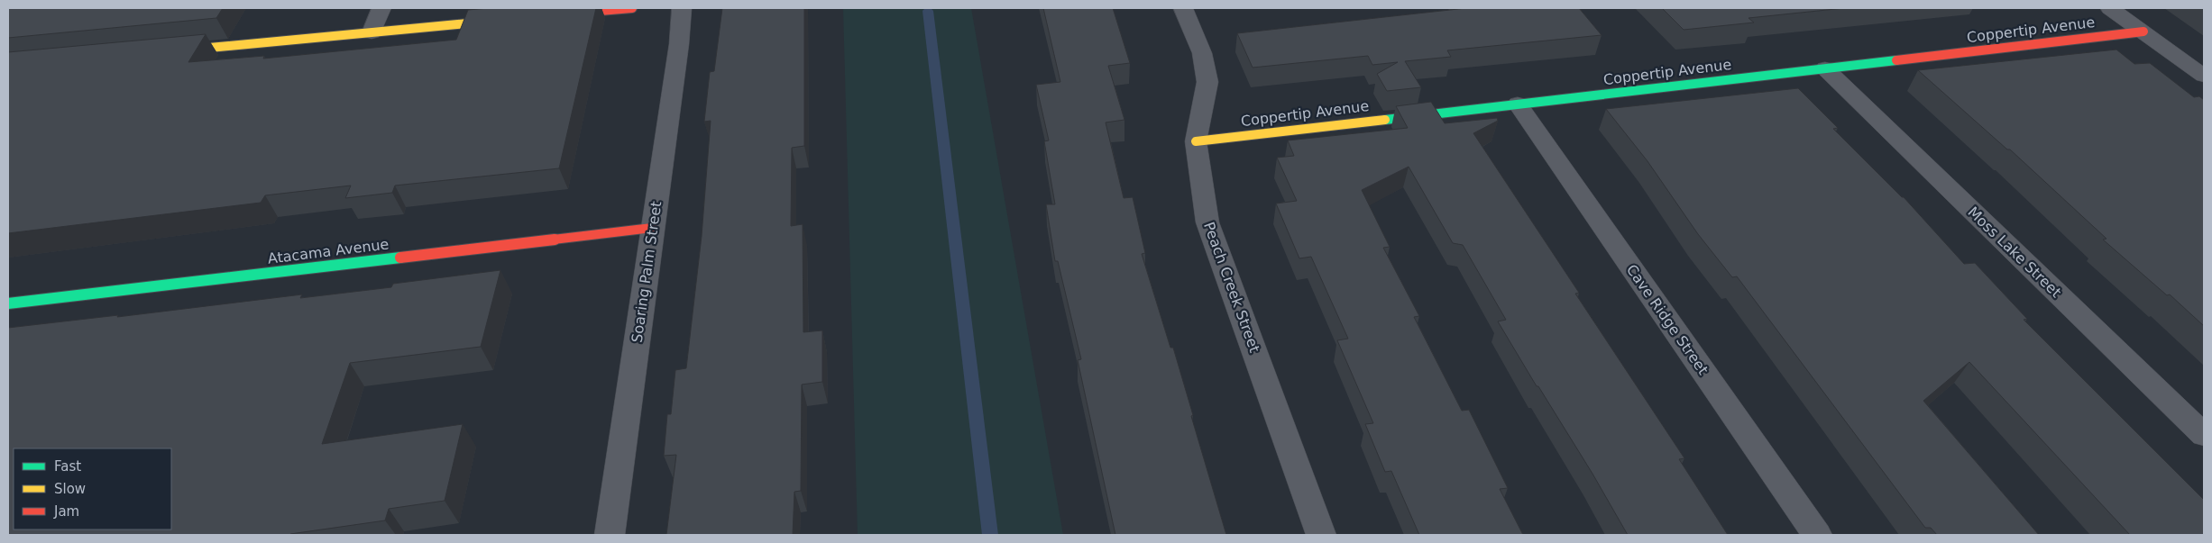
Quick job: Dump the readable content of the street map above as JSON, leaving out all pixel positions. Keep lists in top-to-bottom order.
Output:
{
  "streets": {
    "street": [
      "Coppertip Avenue",
      "Atacama Avenue",
      "Moss Lake Street",
      "Soaring Palm Street",
      "Peach Creek Street",
      "Cave Ridge Street"
    ]
  },
  "crossings": [
    ["Coppertip Avenue", "Moss Lake Street"],
    ["Coppertip Avenue", "Peach Creek Street"],
    ["Coppertip Avenue", "Cave Ridge Street"],
    ["Atacama Avenue", "Soaring Palm Street"]
  ],
  "legend": ["Fast", "Slow", "Jam"]
}
